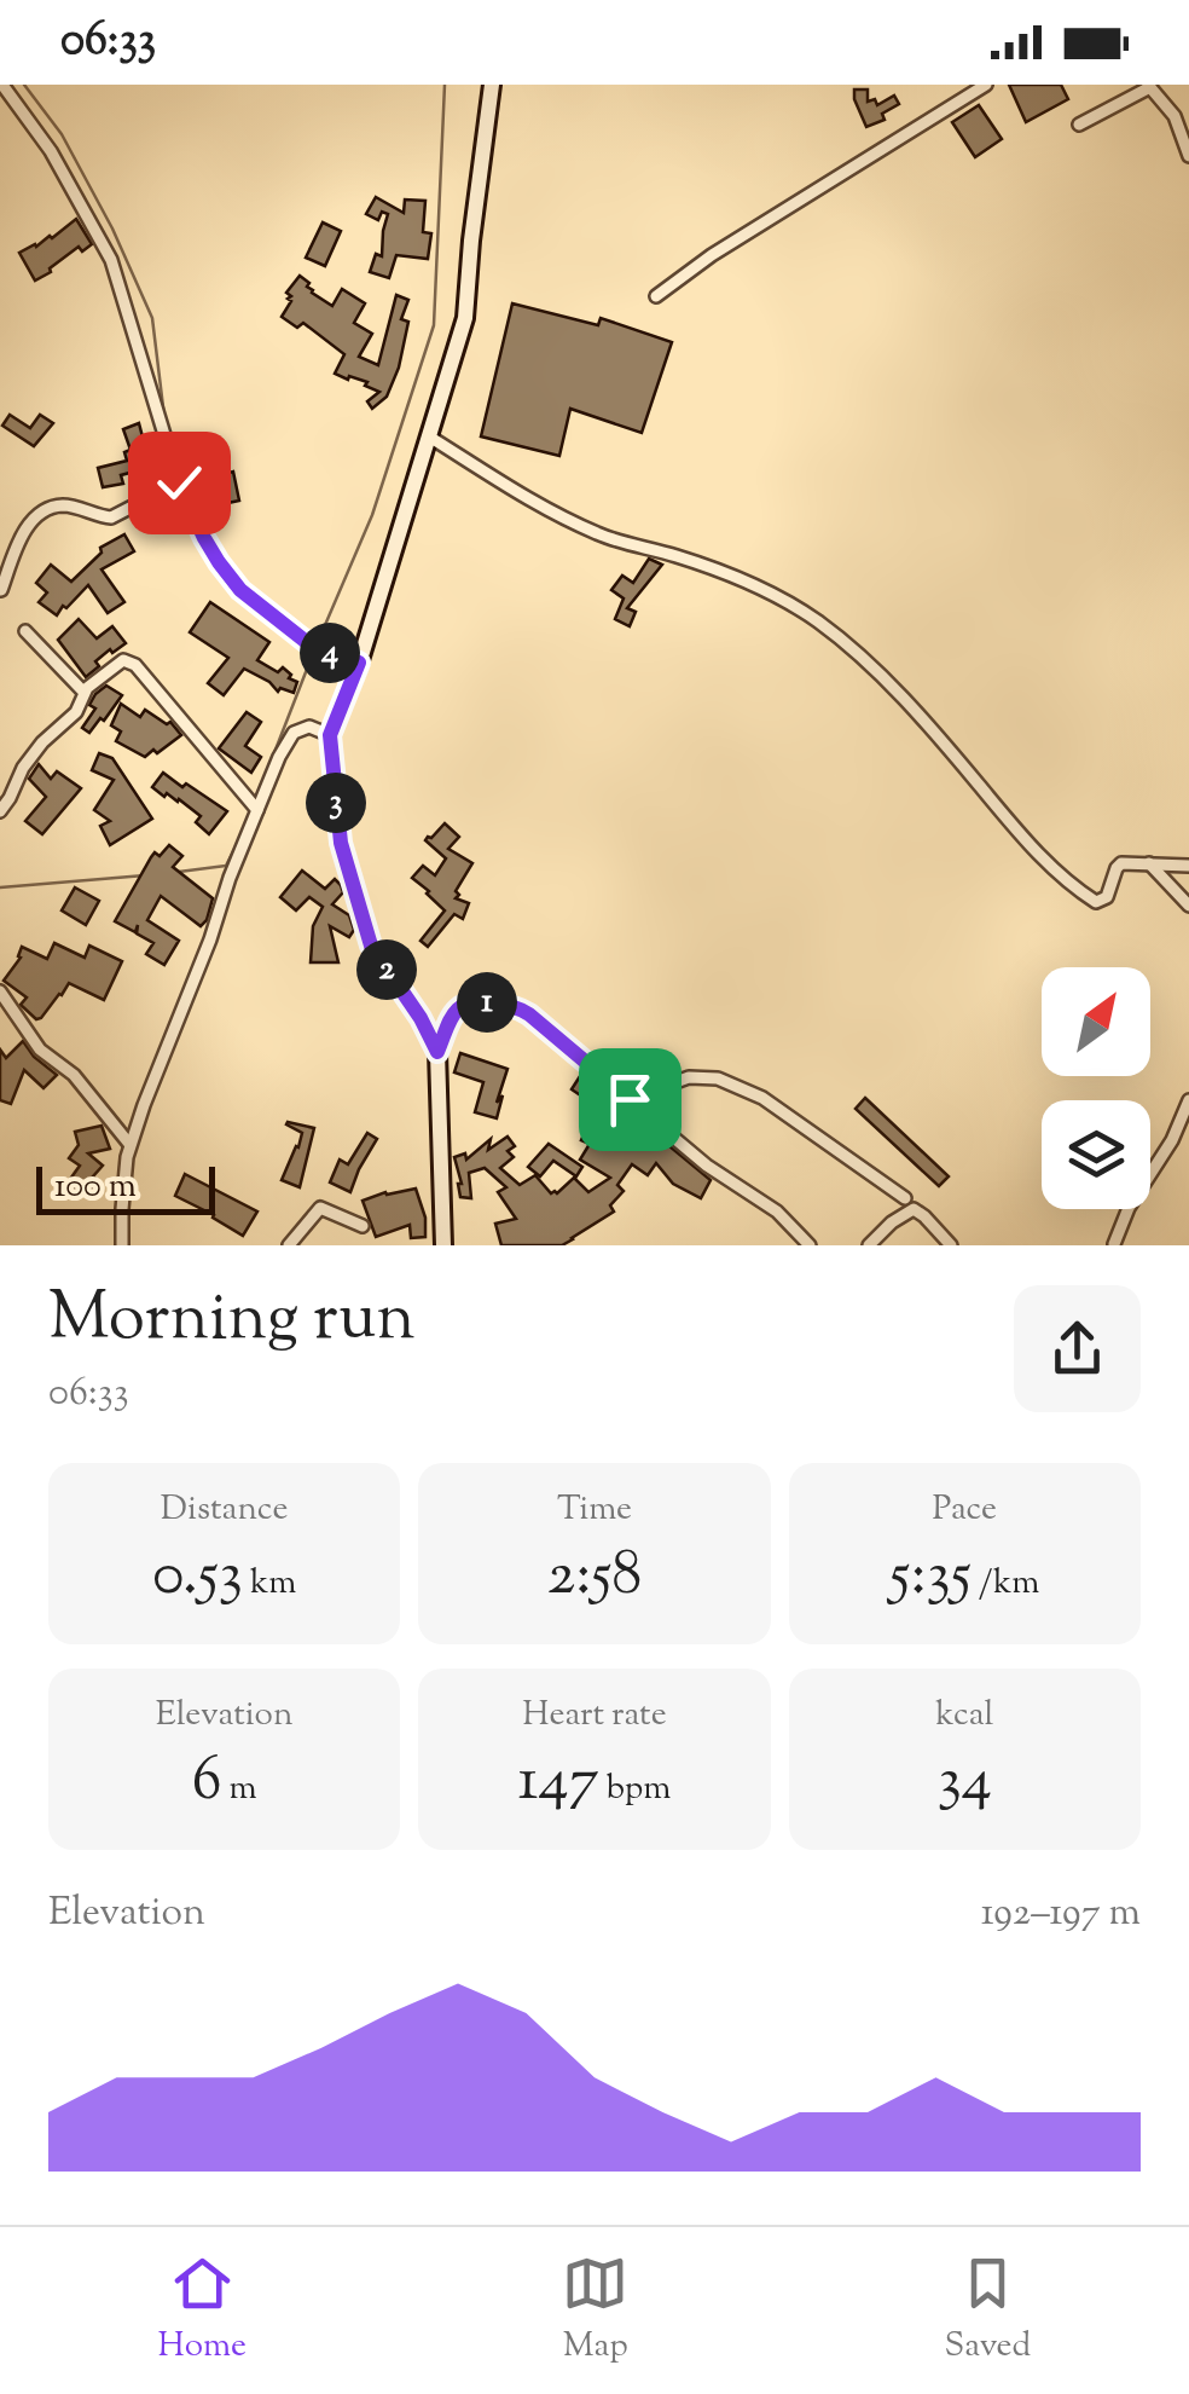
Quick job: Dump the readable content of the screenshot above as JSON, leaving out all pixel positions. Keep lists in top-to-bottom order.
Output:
{
  "scale_bar": "100 m",
  "north": "top right",
  "page": {
    "status": "06:33",
    "pins": [
      "4",
      "3",
      "2",
      "1"
    ],
    "scale": "100 m",
    "heading": ["Morning run", "06:33"],
    "stats": [
      ["Distance", "0.53 km"],
      ["Time", "2:58"],
      ["Pace", "5:35 /km"],
      ["Elevation", "6 m"],
      ["Heart rate", "147 bpm"],
      ["kcal", "34"]
    ],
    "chart": ["Elevation", "192–197 m"],
    "tabs": ["Home", "Map", "Saved"]
  }
}
